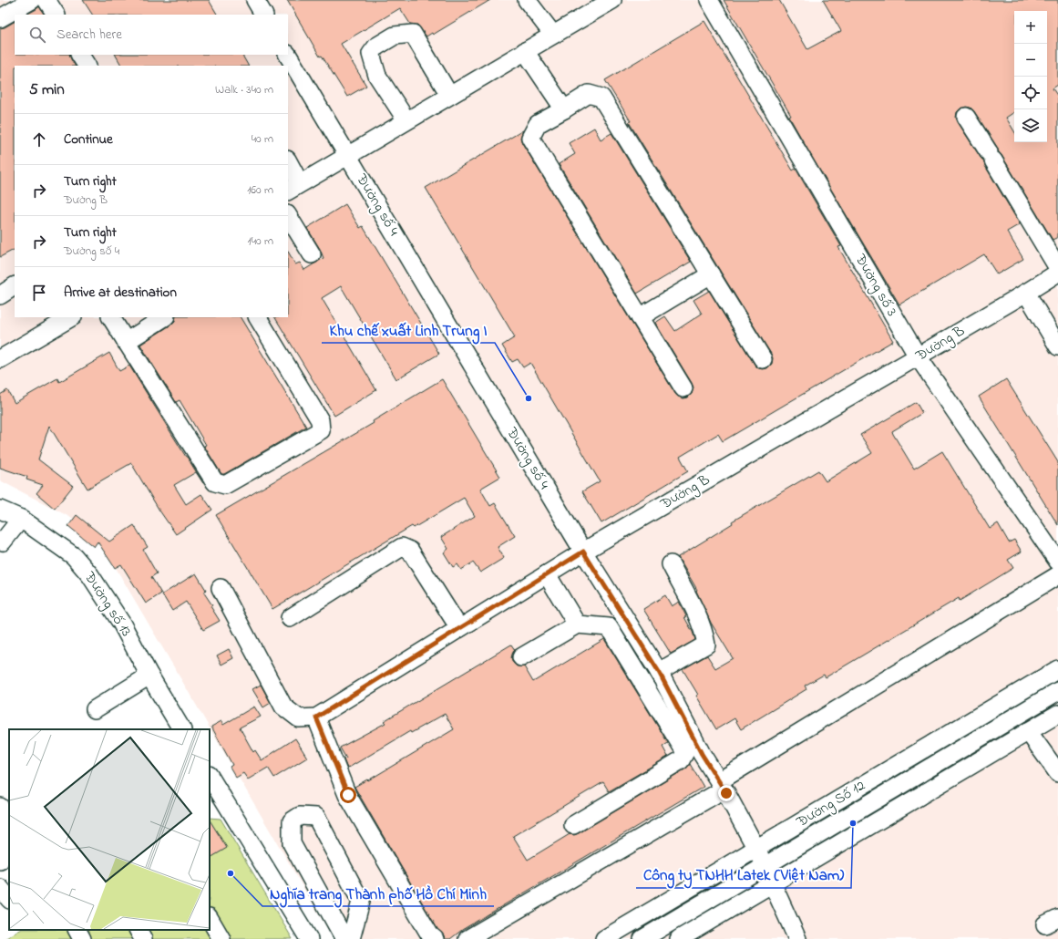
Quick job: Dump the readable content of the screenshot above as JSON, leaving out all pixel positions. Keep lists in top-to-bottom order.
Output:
{
  "streets": {
    "street": [
      "Đường số 4",
      "Đường số 3",
      "Đường B",
      "Đường số 13",
      "Đường Số 12"
    ]
  },
  "crossings": [
    ["Đường số 4", "Đường B"],
    ["Đường số 4", "Đường Số 12"],
    ["Đường số 3", "Đường B"]
  ],
  "places": ["Khu chế xuất Linh Trung I", "Công ty TNHH Latek (Việt Nam)", "Nghĩa trang Thành phố Hồ Chí Minh"],
  "page": {
    "map_buttons": ["+", "−"],
    "search": "Search here",
    "heading": ["5 min", "Walk · 340 m"],
    "list": [
      ["Continue", "40 m"],
      ["Turn right", "Đường B", "160 m"],
      ["Turn right", "Đường số 4", "140 m"],
      "Arrive at destination"
    ]
  }
}
